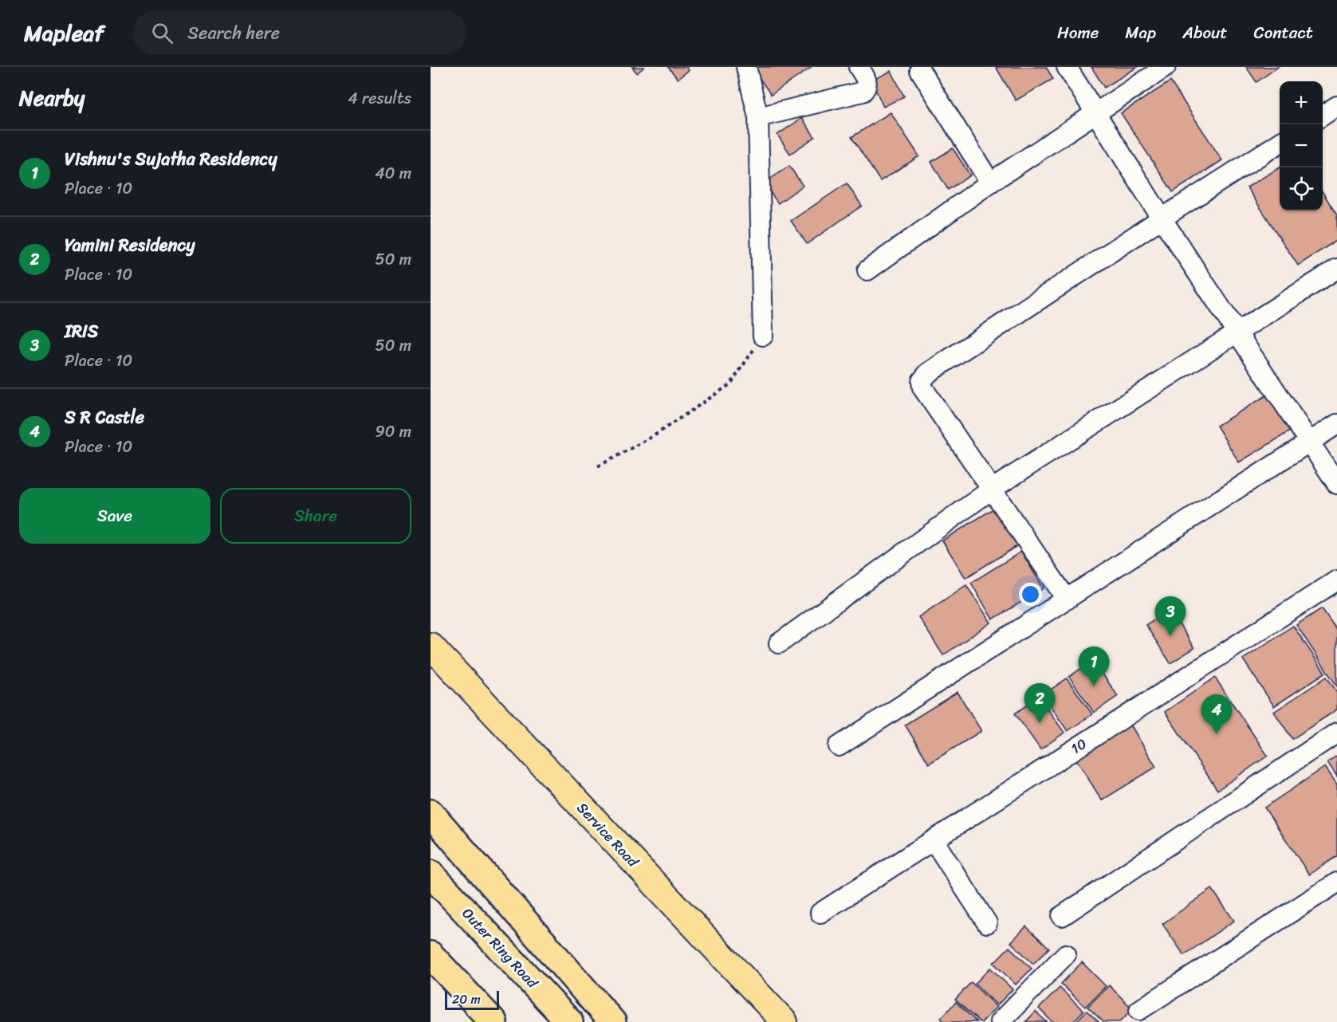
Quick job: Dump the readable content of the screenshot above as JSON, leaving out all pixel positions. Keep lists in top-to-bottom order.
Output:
{
  "streets": {
    "highway": ["Outer Ring Road"],
    "main road": ["Service Road"],
    "street": ["10"]
  },
  "scale_bar": "20 m",
  "page": {
    "header": "Mapleaf",
    "search": "Search here",
    "nav": [
      "Home",
      "Map",
      "About",
      "Contact"
    ],
    "heading": ["Nearby", "4 results"],
    "map_buttons": ["+", "−"],
    "list": [
      {
        "mark": "1",
        "name": "Vishnu's Sujatha Residency",
        "note": "Place · 10",
        "value": "40 m"
      },
      {
        "mark": "2",
        "name": "Yamini Residency",
        "note": "Place · 10",
        "value": "50 m"
      },
      {
        "mark": "3",
        "name": "IRIS",
        "note": "Place · 10",
        "value": "50 m"
      },
      {
        "mark": "4",
        "name": "S R Castle",
        "note": "Place · 10",
        "value": "90 m"
      }
    ],
    "buttons": ["Save", "Share"],
    "pins": [
      "3",
      "1",
      "2",
      "4"
    ],
    "scale": "20 m"
  }
}
